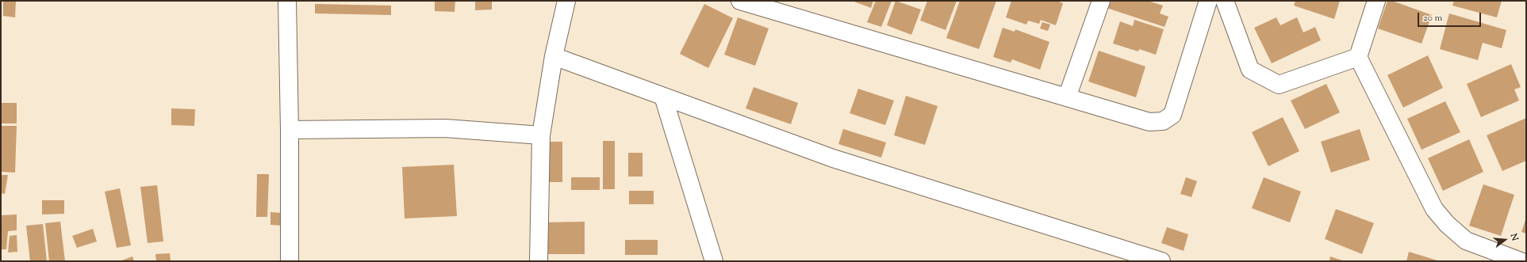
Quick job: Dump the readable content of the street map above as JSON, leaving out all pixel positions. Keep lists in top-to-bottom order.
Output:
{
  "scale_bar": "20 m",
  "north": "right"
}
